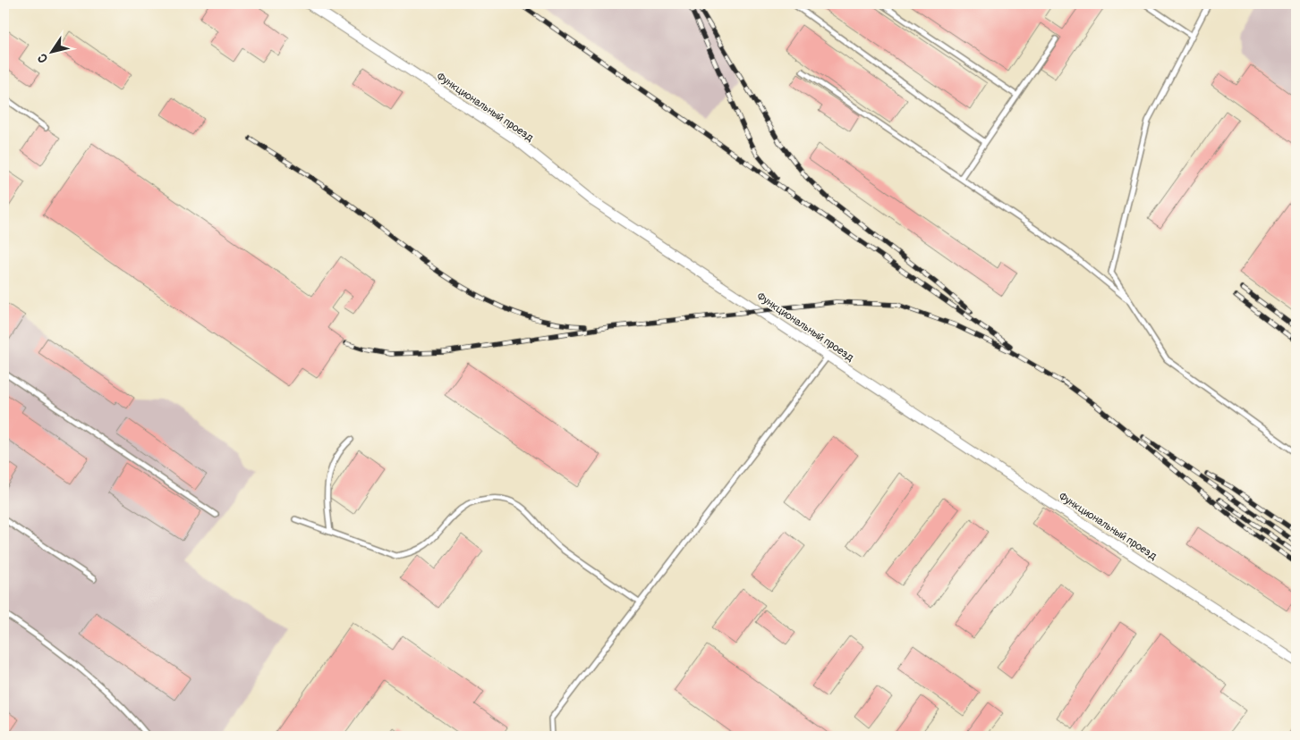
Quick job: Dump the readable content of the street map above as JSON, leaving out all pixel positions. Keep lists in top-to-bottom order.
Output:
{
  "streets": {
    "street": ["Функциональный проезд"]
  },
  "north": "bottom left"
}
